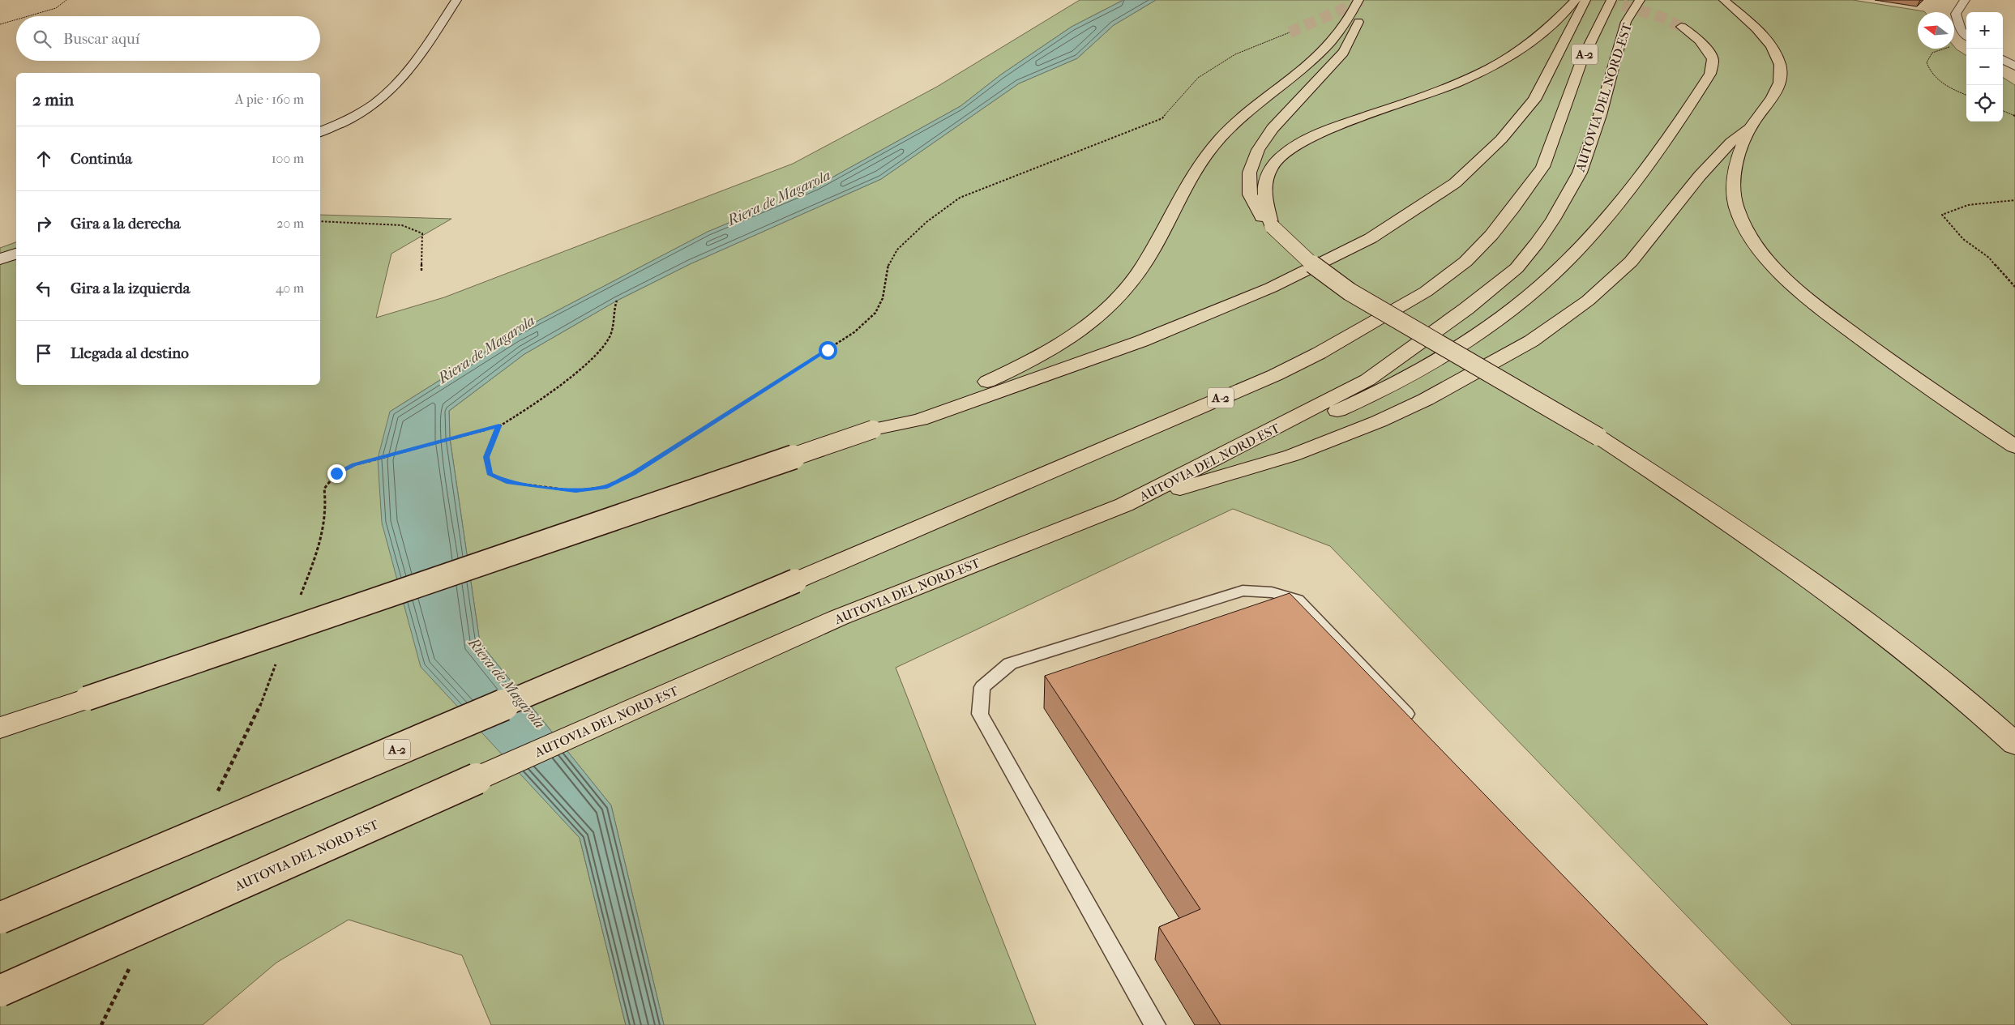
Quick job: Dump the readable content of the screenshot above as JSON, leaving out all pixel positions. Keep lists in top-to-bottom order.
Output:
{
  "streets": {
    "highway": ["A-2", "AUTOVIA DEL NORD-EST"]
  },
  "water": ["Riera de Magarola"],
  "north": "left",
  "page": {
    "map_buttons": ["+", "−"],
    "search": "Buscar aquí",
    "heading": ["2 min", "A pie · 160 m"],
    "list": [
      ["Continúa", "100 m"],
      ["Gira a la derecha", "20 m"],
      ["Gira a la izquierda", "40 m"],
      "Llegada al destino"
    ]
  }
}
